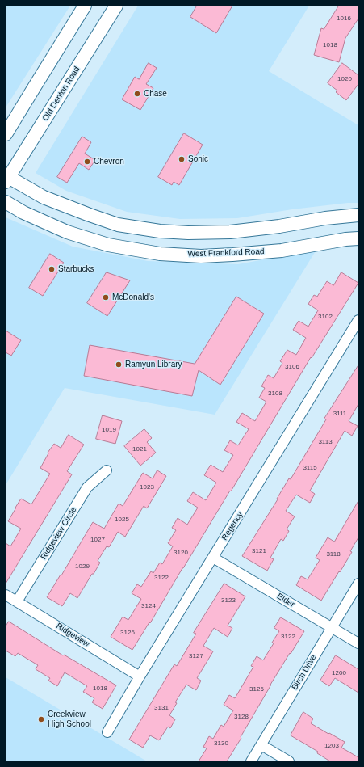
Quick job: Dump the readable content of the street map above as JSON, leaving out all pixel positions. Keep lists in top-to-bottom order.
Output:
{
  "streets": {
    "main road": ["Old Denton Road", "West Frankford Road"],
    "street": [
      "Regency",
      "Ridgeview Circle",
      "Elder",
      "Ridgeview",
      "Birch Drive"
    ]
  },
  "crossings": [
    ["Regency", "Elder"],
    ["Regency", "Ridgeview"],
    ["Ridgeview Circle", "Ridgeview"],
    ["Elder", "Birch Drive"]
  ],
  "places": [
    "Chase",
    "Sonic",
    "Chevron",
    "Starbucks",
    "McDonald's",
    "Ramyun Library",
    "Creekview High School"
  ],
  "house_numbers": [
    "1016",
    "1018",
    "1020",
    "3102",
    "3106",
    "3108",
    "3111",
    "1019",
    "3113",
    "1021",
    "3115",
    "1023",
    "1025",
    "1027",
    "3121",
    "3120",
    "3118",
    "1029",
    "3122",
    "3123",
    "3124",
    "3126",
    "3122",
    "3127",
    "1200",
    "1018",
    "3126",
    "3131",
    "3128",
    "3130",
    "1203"
  ]
}
